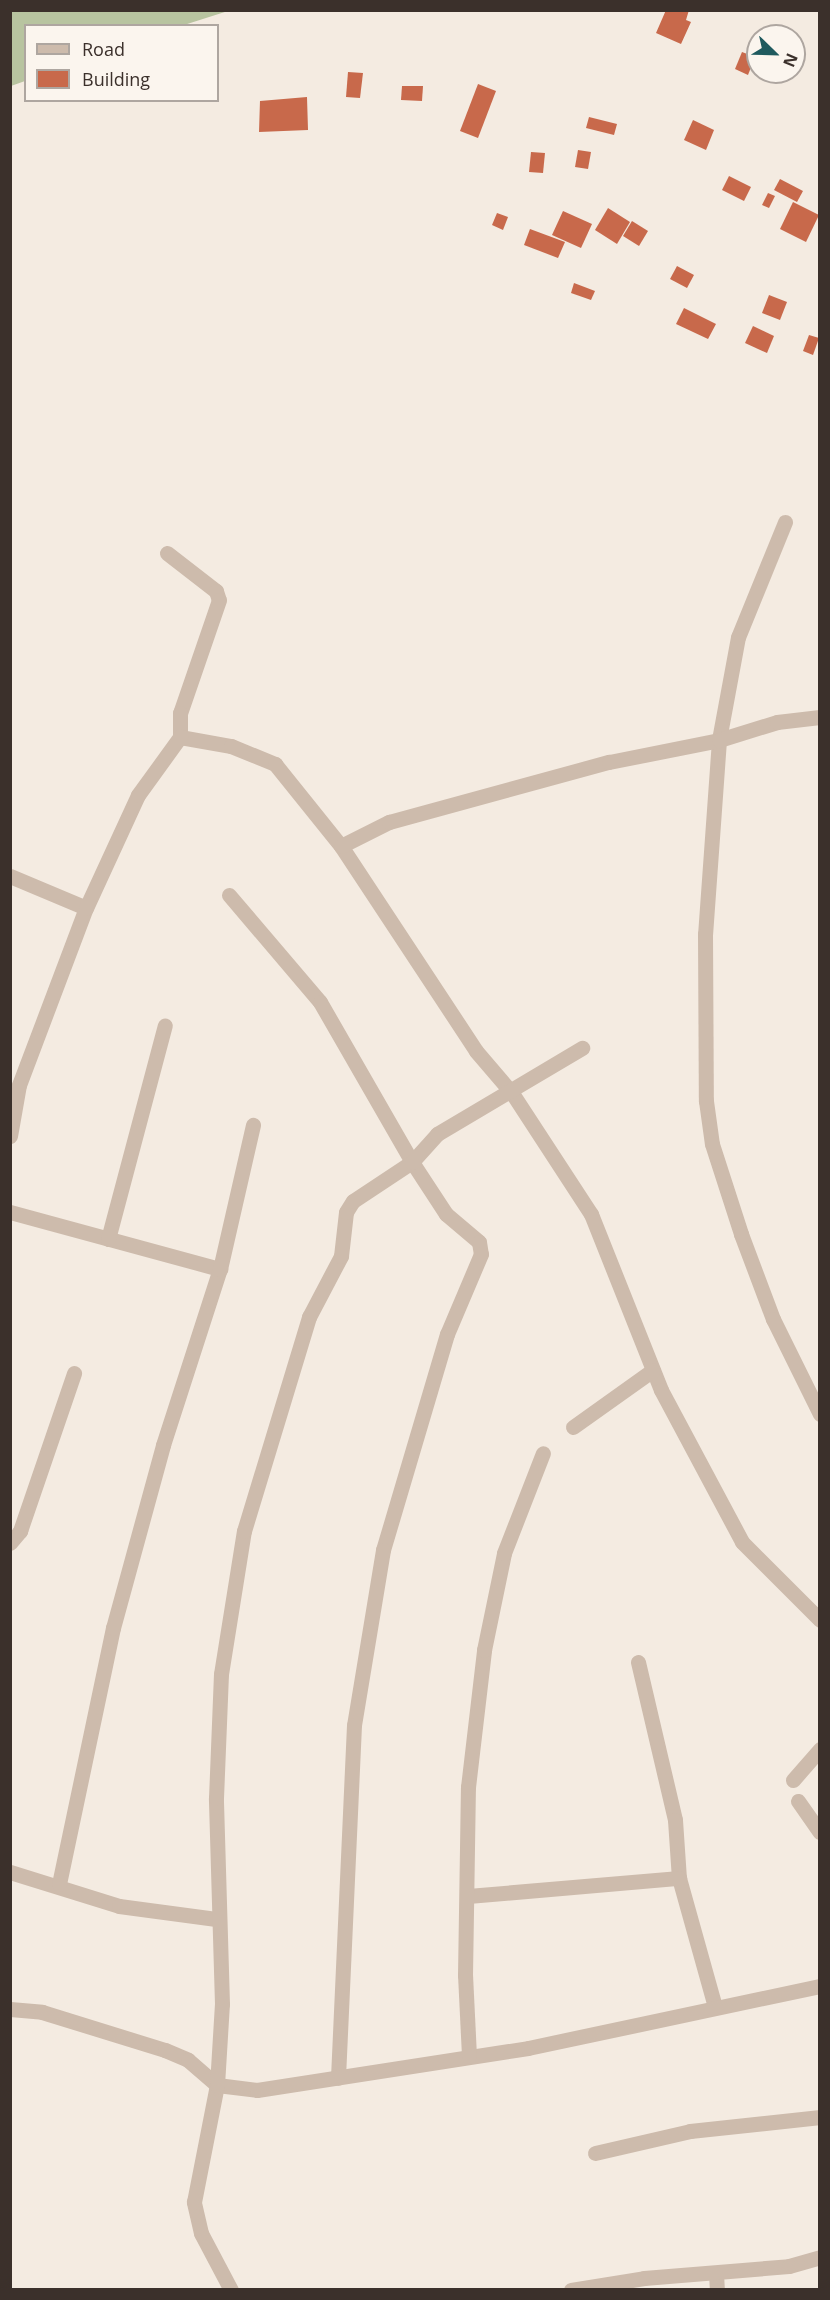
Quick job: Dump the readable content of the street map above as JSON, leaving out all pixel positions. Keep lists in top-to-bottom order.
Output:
{
  "legend": ["Road", "Building"],
  "north": "bottom right"
}
